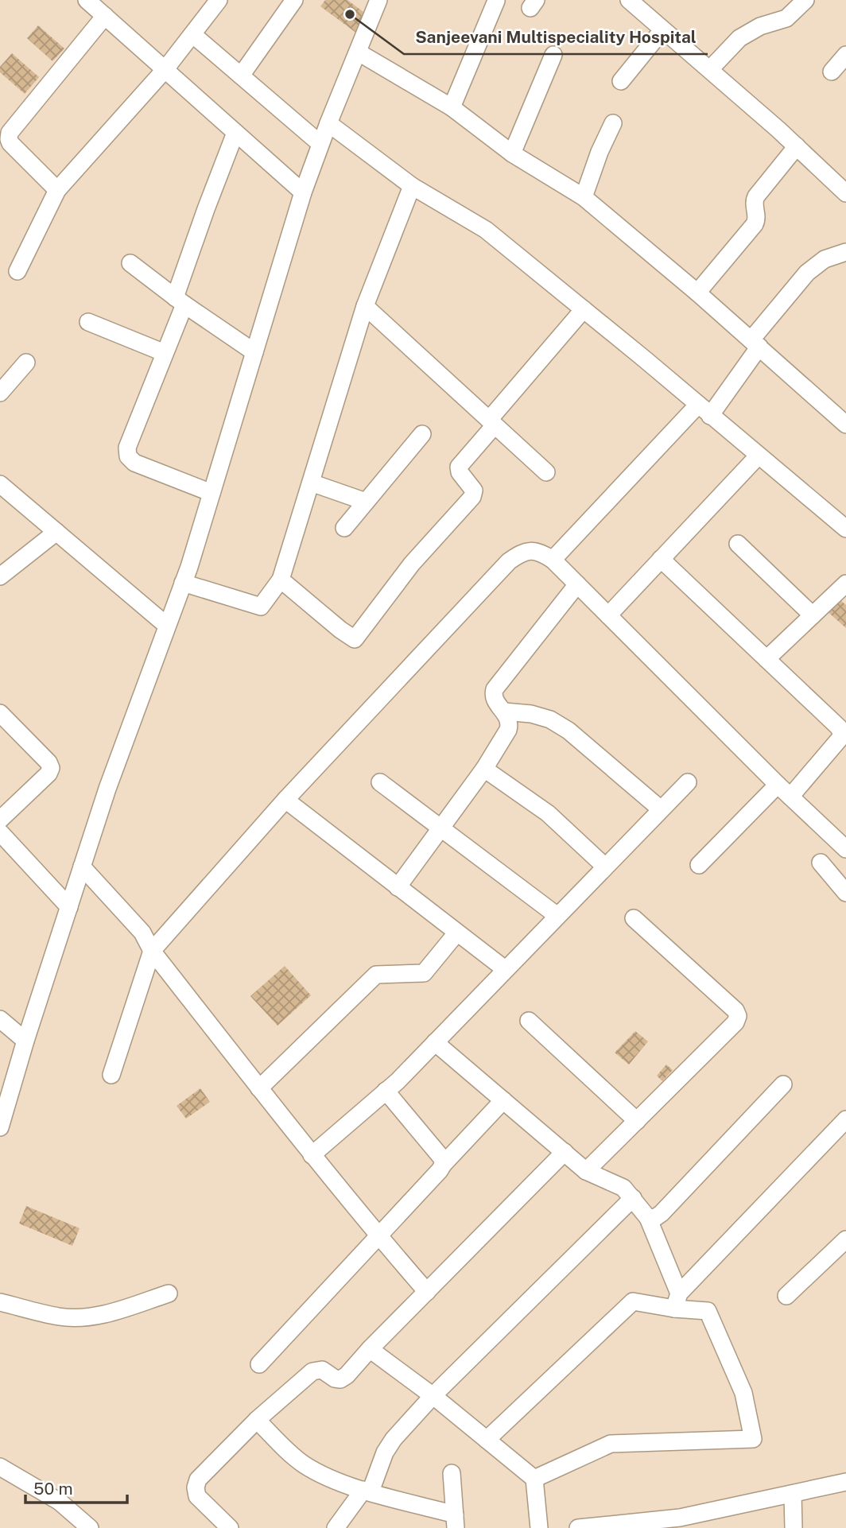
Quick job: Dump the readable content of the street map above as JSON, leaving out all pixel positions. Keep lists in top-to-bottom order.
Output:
{
  "places": ["Sanjeevani Multispeciality Hospital"],
  "scale_bar": "50 m"
}
